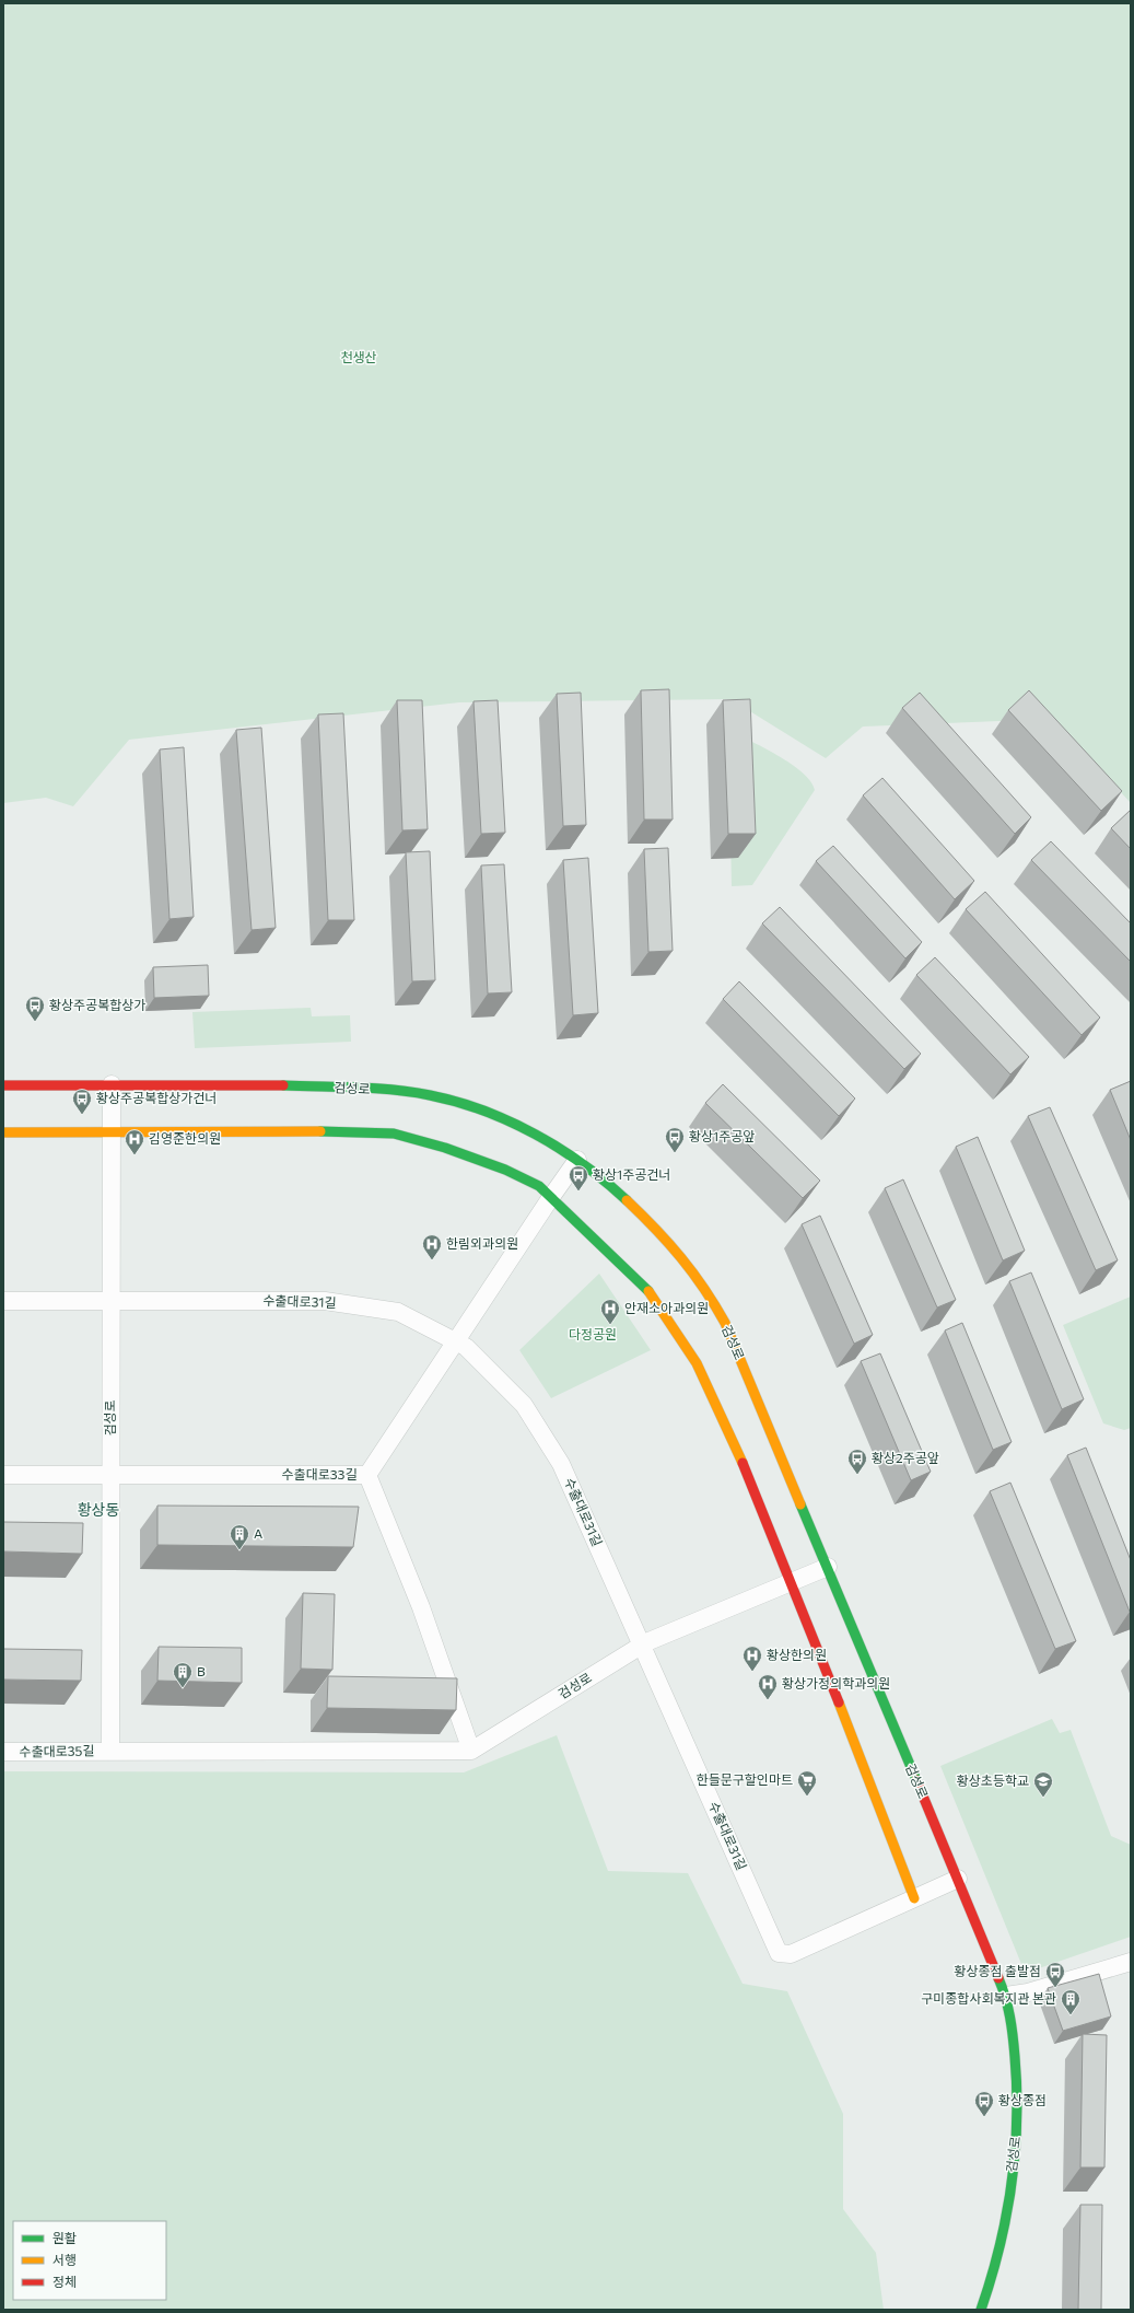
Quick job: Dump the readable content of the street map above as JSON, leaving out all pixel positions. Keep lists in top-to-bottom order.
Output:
{
  "streets": {
    "street": [
      "검성로",
      "수출대로31길",
      "수출대로33길",
      "수출대로35길"
    ]
  },
  "crossings": [
    ["검성로", "수출대로31길"],
    ["검성로", "수출대로33길"],
    ["검성로", "수출대로35길"],
    ["수출대로33길", "수출대로35길"]
  ],
  "districts": ["황상동"],
  "parks": ["천생산", "다정공원"],
  "places": {
    "bus stop": [
      "황상주공복합상가",
      "황상주공복합상가건너",
      "황상1주공앞",
      "황상1주공건너",
      "황상2주공앞",
      "황상종점 출발점",
      "황상종점"
    ],
    "hospital": [
      "김영준한의원",
      "한림외과의원",
      "안재소아과의원",
      "황상한의원",
      "황상가정의학과의원"
    ],
    "building": ["A", "B", "구미종합사회복지관 본관"],
    "supermarket": ["한들문구할인마트"],
    "school or university": ["황상초등학교"]
  },
  "legend": ["원활", "서행", "정체"]
}
